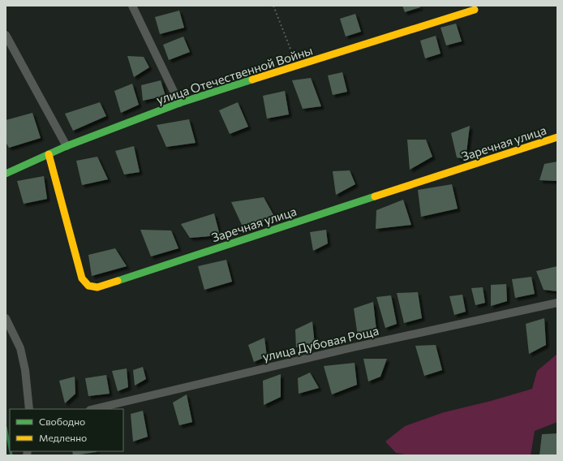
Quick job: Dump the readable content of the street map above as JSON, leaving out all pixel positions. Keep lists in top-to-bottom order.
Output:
{
  "streets": {
    "street": ["улица Отечественной Войны", "Заречная улица", "улица Дубовая Роща"]
  },
  "crossings": [
    ["улица Отечественной Войны", "Заречная улица"]
  ],
  "legend": ["Свободно", "Медленно"]
}
